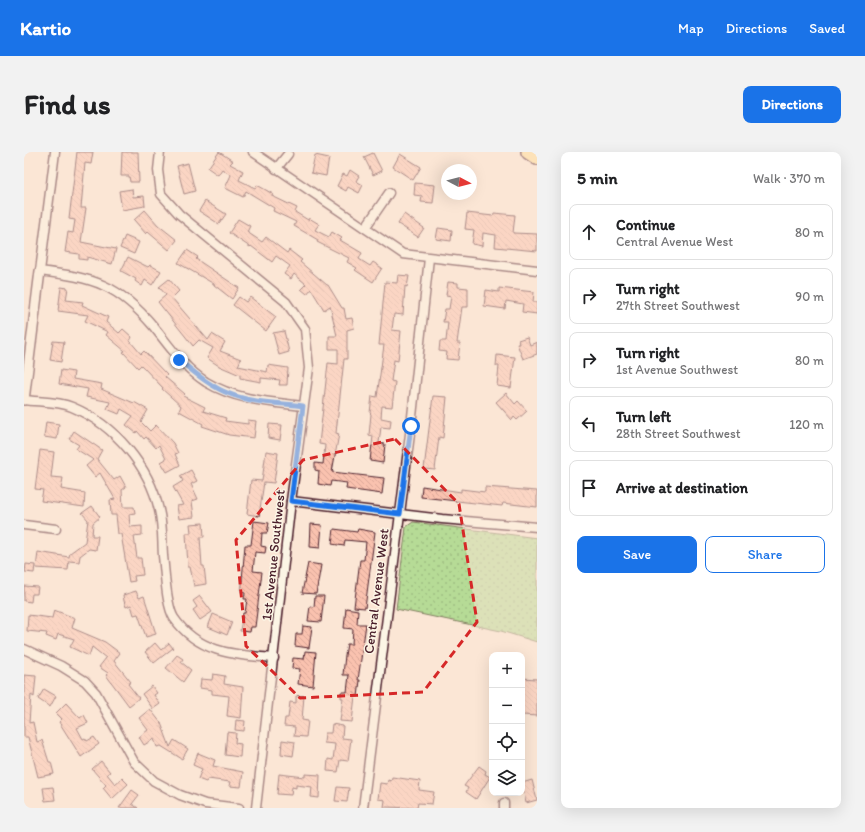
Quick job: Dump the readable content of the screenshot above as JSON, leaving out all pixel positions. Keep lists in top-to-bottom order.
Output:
{
  "streets": {
    "street": ["1st Avenue Southwest", "Central Avenue West"]
  },
  "north": "right",
  "page": {
    "header": "Kartio",
    "nav": ["Map", "Directions", "Saved"],
    "buttons": [
      "Directions",
      ["Save", "Share"]
    ],
    "title": "Find us",
    "heading": ["5 min", "Walk · 370 m"],
    "list": [
      ["Continue", "Central Avenue West", "80 m"],
      ["Turn right", "27th Street Southwest", "90 m"],
      ["Turn right", "1st Avenue Southwest", "80 m"],
      ["Turn left", "28th Street Southwest", "120 m"],
      "Arrive at destination"
    ],
    "map_buttons": ["+", "−"]
  }
}
